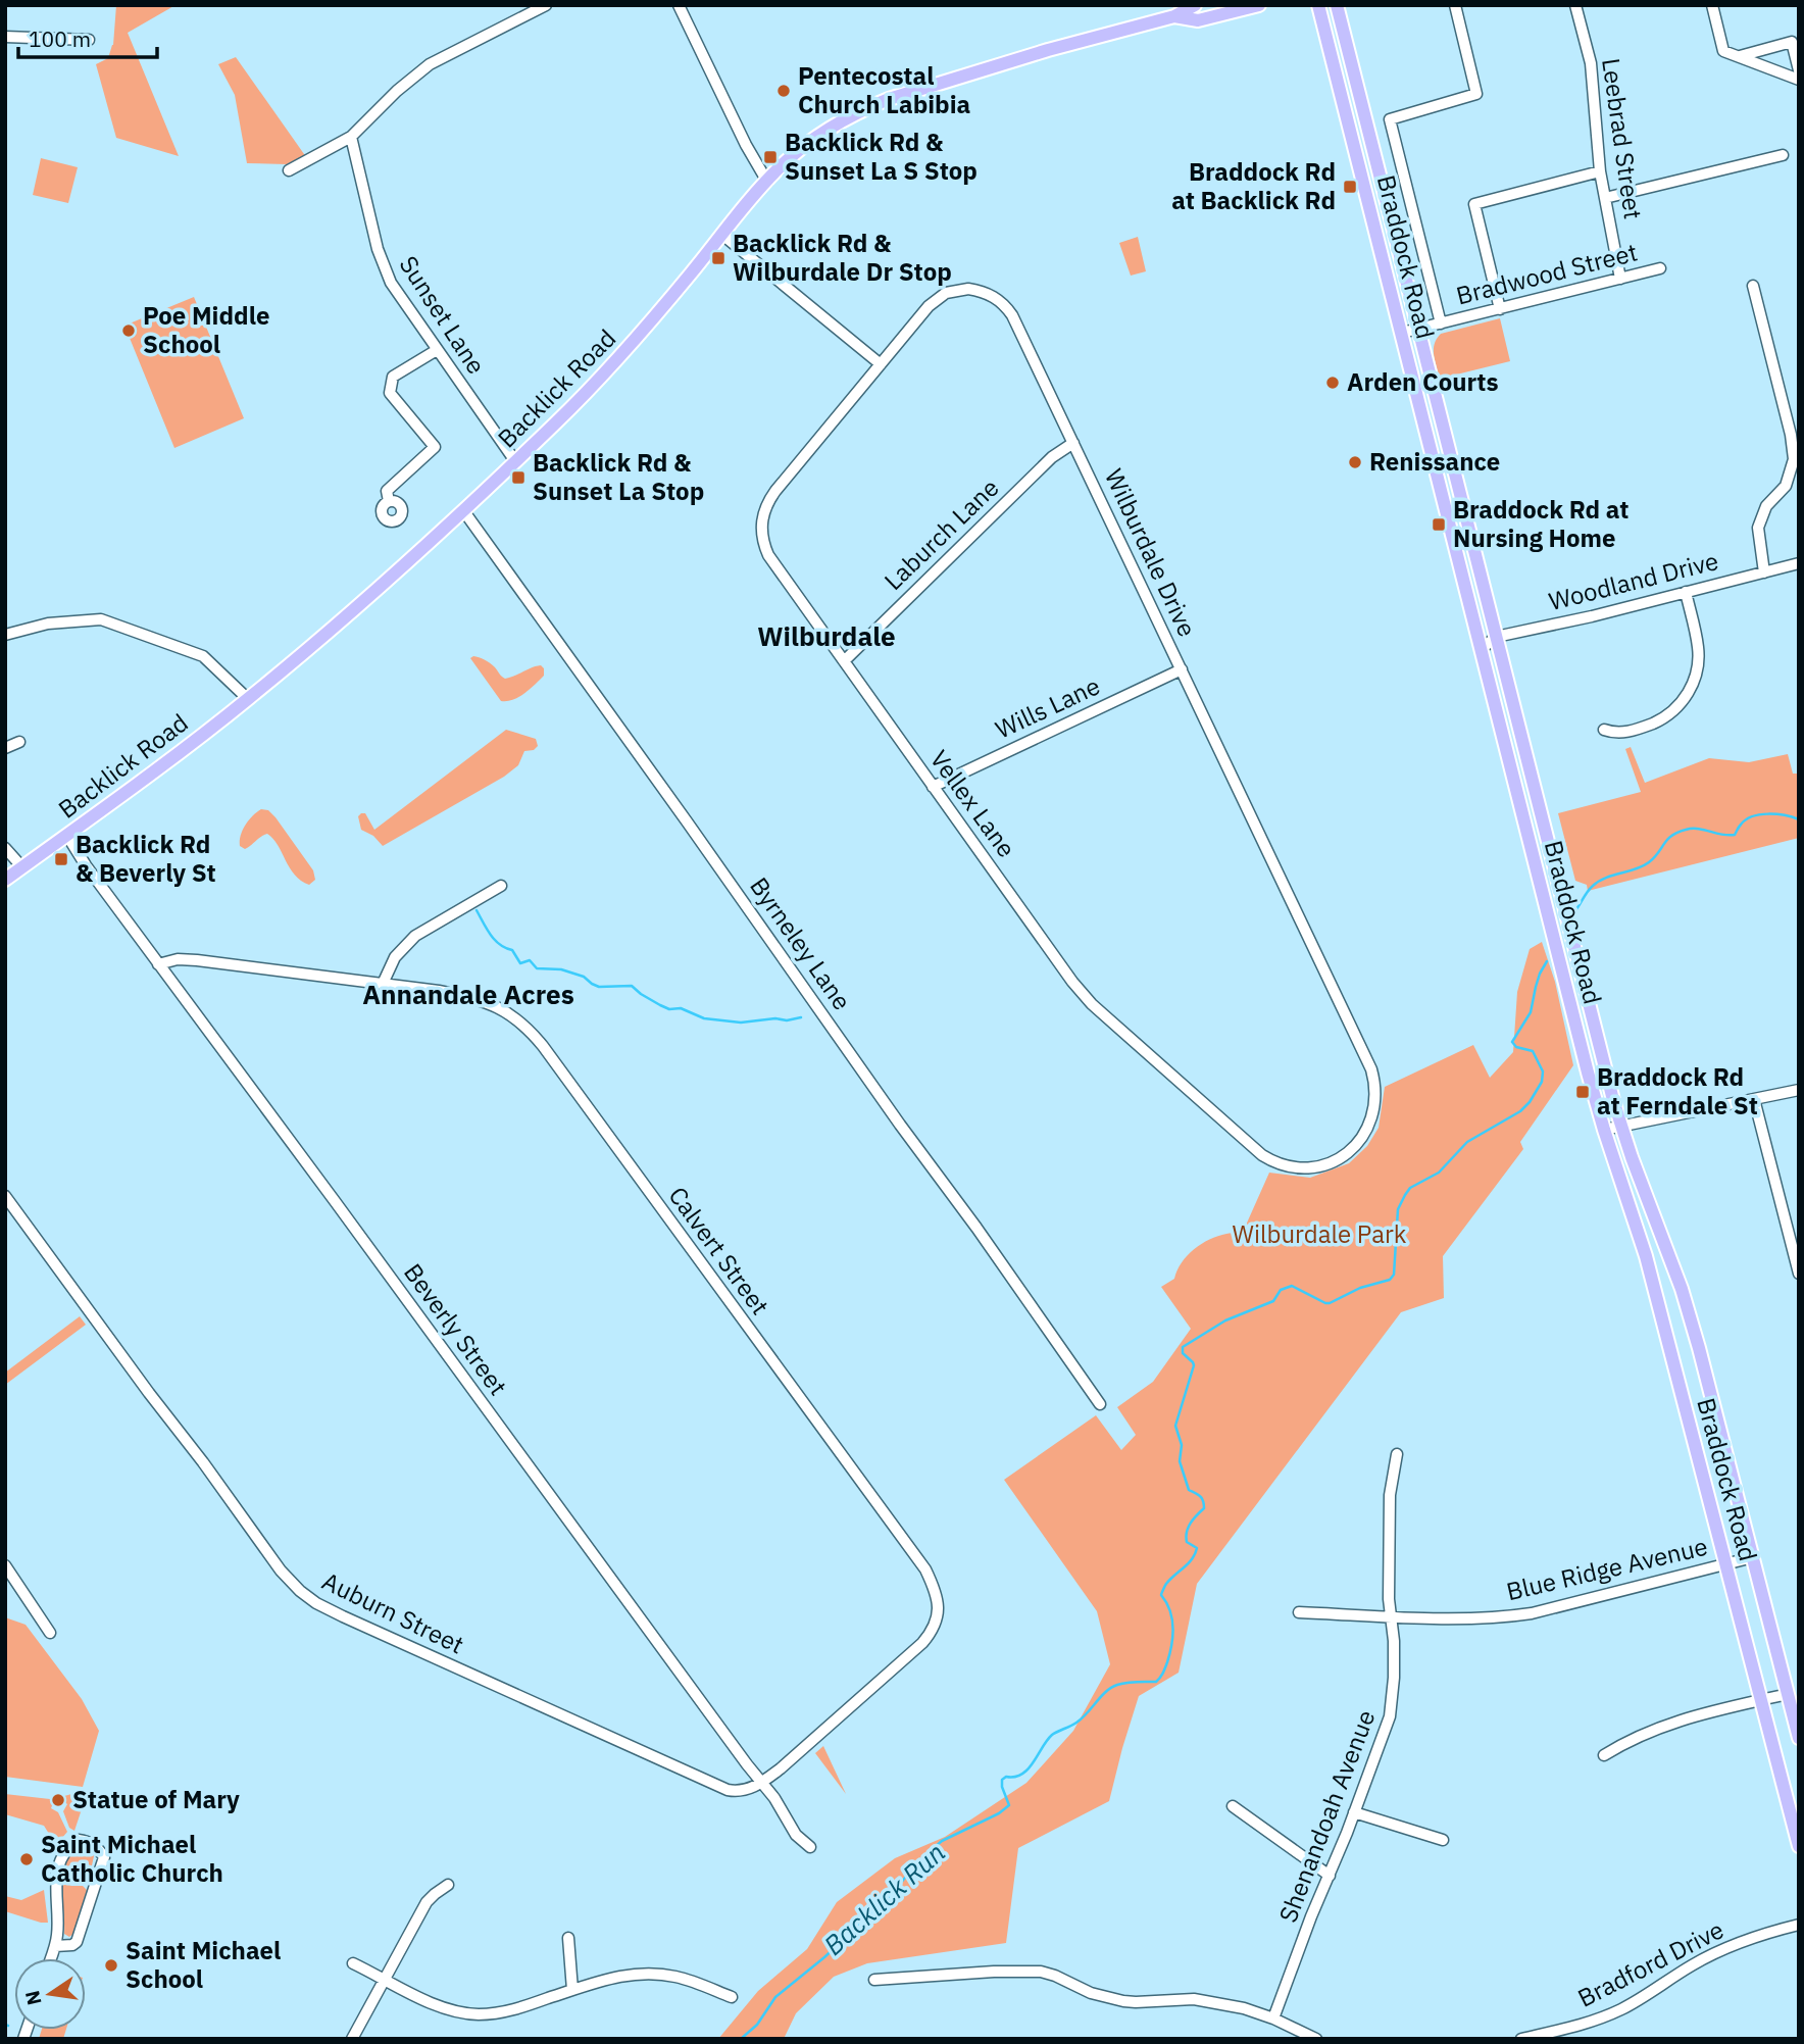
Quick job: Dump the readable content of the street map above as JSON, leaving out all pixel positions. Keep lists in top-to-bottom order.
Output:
{
  "streets": {
    "main road": ["Braddock Road", "Backlick Road"],
    "street": [
      "Leebrad Street",
      "Bradwood Street",
      "Sunset Lane",
      "Laburch Lane",
      "Wilburdale Drive",
      "Woodland Drive",
      "Wills Lane",
      "Vellex Lane",
      "Byrneley Lane",
      "Calvert Street",
      "Beverly Street",
      "Blue Ridge Avenue",
      "Auburn Street",
      "Shenandoah Avenue",
      "Bradford Drive"
    ]
  },
  "crossings": [
    ["Leebrad Street", "Bradwood Street"],
    ["Braddock Road", "Bradwood Street"],
    ["Braddock Road", "Woodland Drive"],
    ["Braddock Road", "Blue Ridge Avenue"],
    ["Sunset Lane", "Backlick Road"],
    ["Backlick Road", "Byrneley Lane"],
    ["Backlick Road", "Beverly Street"],
    ["Laburch Lane", "Wilburdale Drive"],
    ["Laburch Lane", "Vellex Lane"],
    ["Wilburdale Drive", "Wills Lane"],
    ["Wilburdale Drive", "Vellex Lane"],
    ["Wills Lane", "Vellex Lane"],
    ["Calvert Street", "Beverly Street"],
    ["Calvert Street", "Auburn Street"],
    ["Beverly Street", "Auburn Street"],
    ["Blue Ridge Avenue", "Shenandoah Avenue"]
  ],
  "districts": ["Wilburdale", "Annandale Acres"],
  "water": ["Backlick Run"],
  "parks": ["Wilburdale Park"],
  "places": {
    "other": [
      "Pentecostal Church Labibia",
      "Poe Middle School",
      "Arden Courts",
      "Renissance",
      "Statue of Mary",
      "Saint Michael Catholic Church",
      "Saint Michael School"
    ],
    "transit": [
      "Backlick Rd & Sunset La S Stop",
      "Braddock Rd at Backlick Rd",
      "Backlick Rd & Wilburdale Dr Stop",
      "Backlick Rd & Sunset La Stop",
      "Braddock Rd at Nursing Home",
      "Backlick Rd & Beverly St",
      "Braddock Rd at Ferndale St"
    ]
  },
  "scale_bar": "100 m",
  "north": "left"
}
